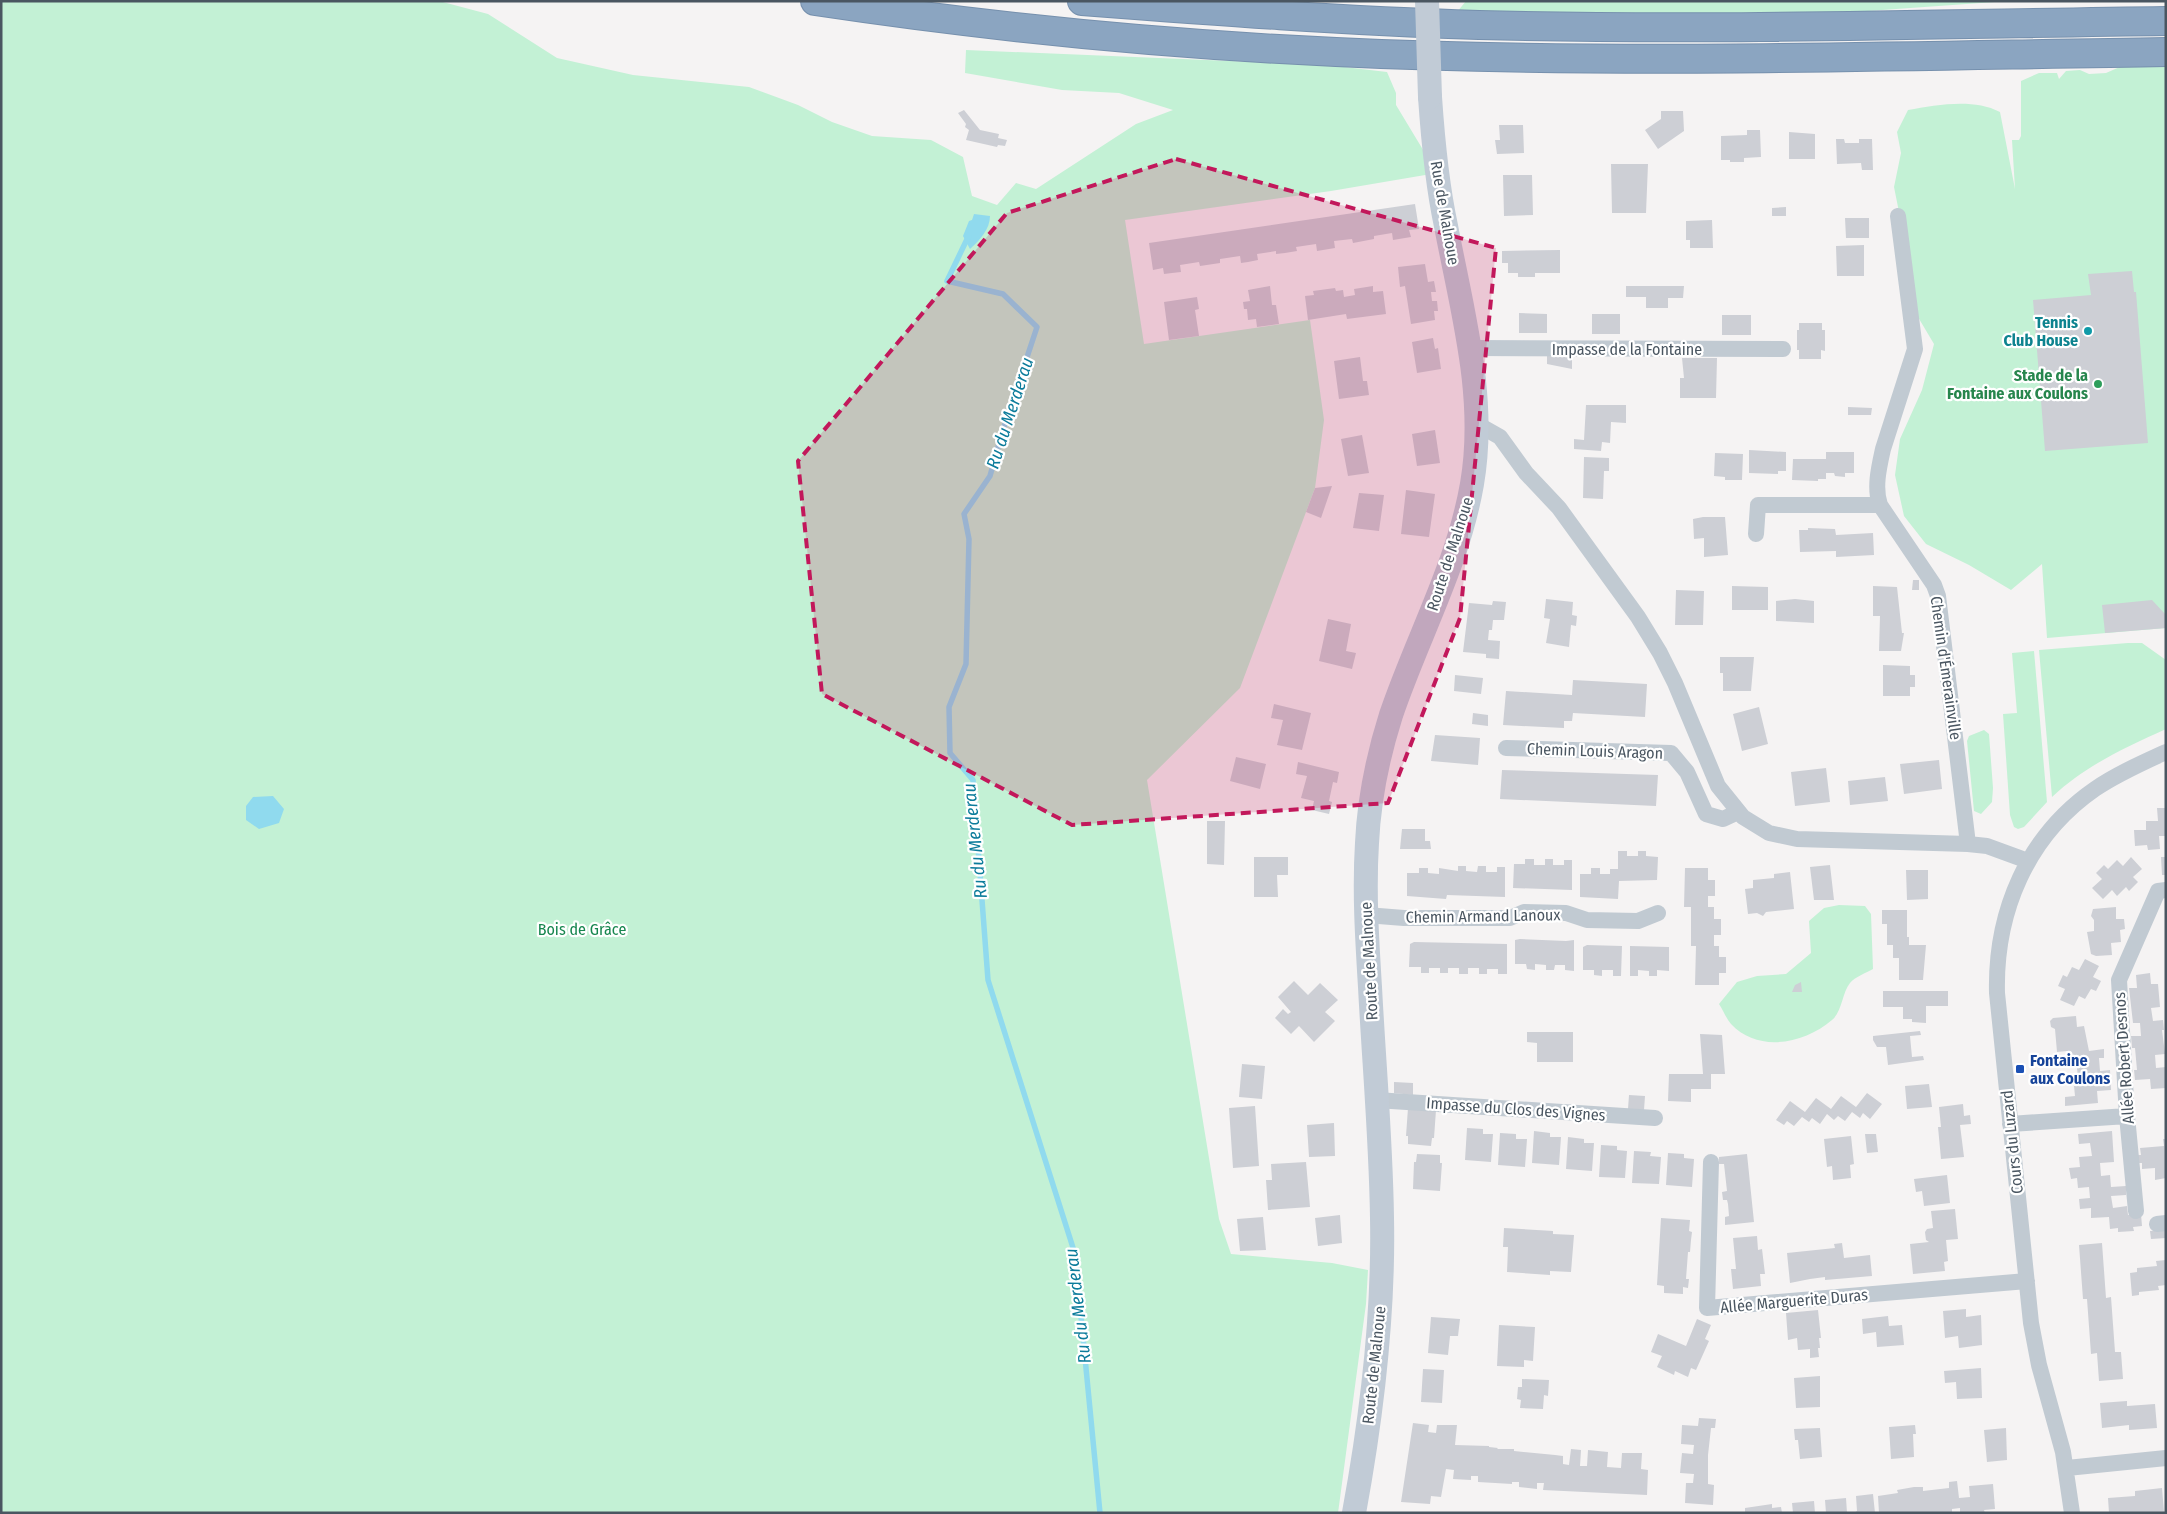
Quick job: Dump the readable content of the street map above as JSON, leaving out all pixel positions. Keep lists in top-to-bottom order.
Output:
{
  "streets": {
    "main road": ["Rue de Malnoue", "Route de Malnoue"],
    "street": [
      "Impasse de la Fontaine",
      "Chemin d'Émerainville",
      "Chemin Louis Aragon",
      "Chemin Armand Lanoux",
      "Allée Robert Desnos",
      "Impasse du Clos des Vignes",
      "Cours du Luzard",
      "Allée Marguerite Duras"
    ]
  },
  "crossings": [
    ["Rue de Malnoue", "Impasse de la Fontaine"],
    ["Rue de Malnoue", "Route de Malnoue"],
    ["Route de Malnoue", "Chemin Armand Lanoux"],
    ["Route de Malnoue", "Impasse du Clos des Vignes"],
    ["Cours du Luzard", "Allée Marguerite Duras"]
  ],
  "water": ["Ru du Merderau"],
  "parks": ["Bois de Grâce"],
  "places": {
    "other": ["Tennis Club House", "Stade de la Fontaine aux Coulons"],
    "transit": ["Fontaine aux Coulons"]
  }
}
